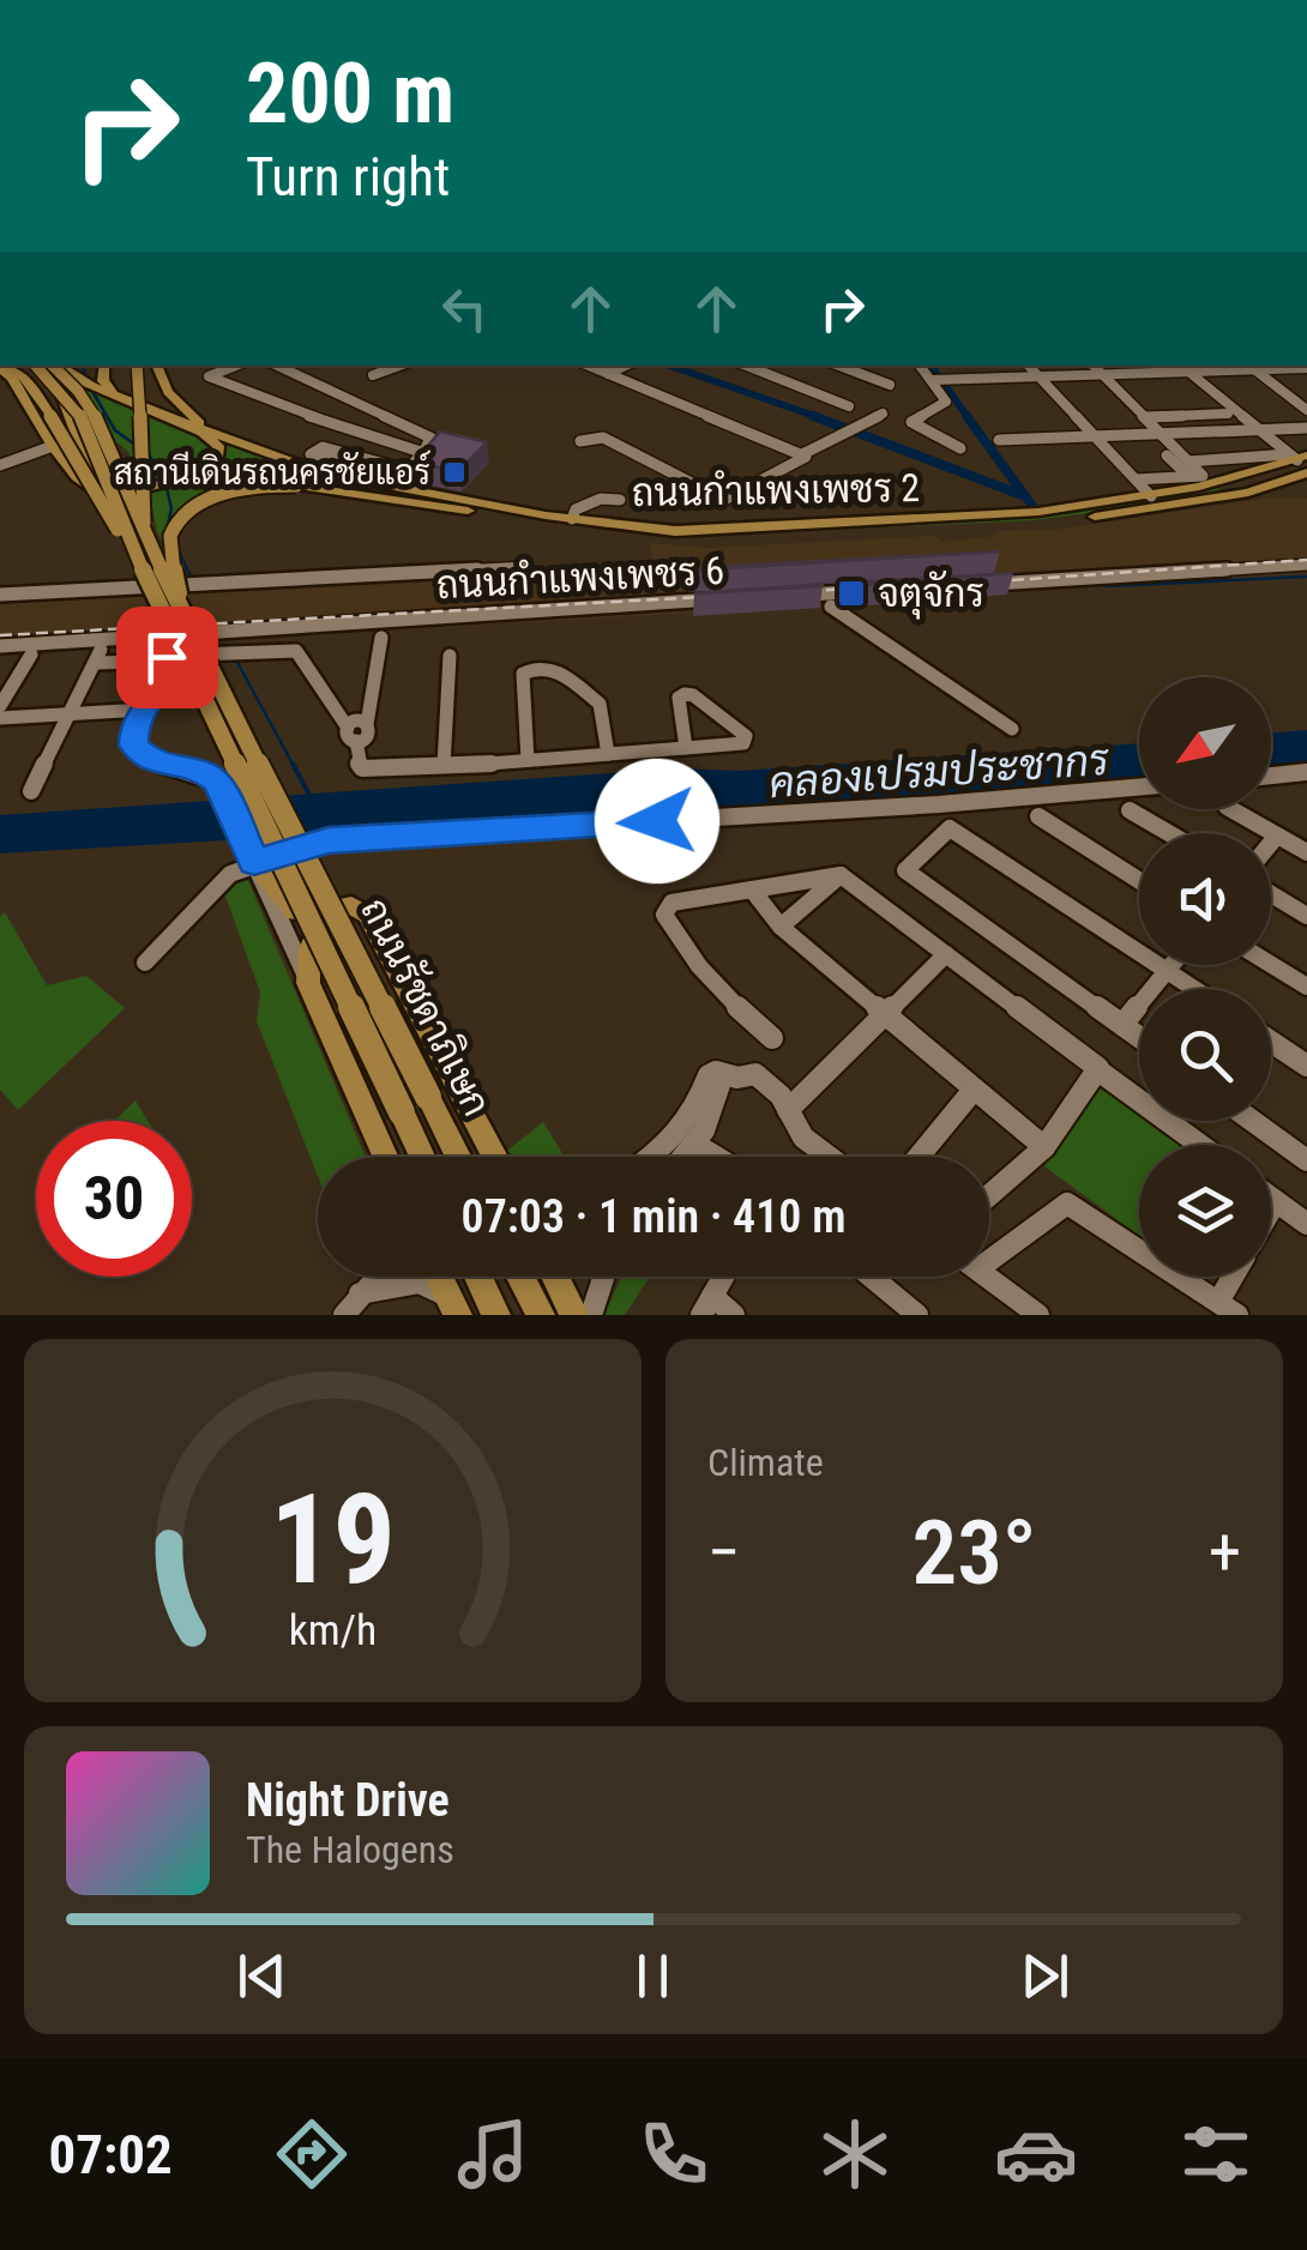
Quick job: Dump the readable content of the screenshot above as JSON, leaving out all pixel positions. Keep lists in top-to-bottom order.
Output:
{
  "streets": {
    "main road": ["ถนนกำแพงเพชร 2", "ถนนรัชดาภิเษก"],
    "street": ["ถนนกำแพงเพชร 6"]
  },
  "water": ["คลองเปรมประชากร"],
  "places": {
    "transit": ["สถานีเดินรถนครชัยแอร์", "จตุจักร"]
  },
  "north": "bottom left",
  "page": {
    "turn": ["200 m", "Turn right"],
    "limit": "30",
    "trip": "07:03 · 1 min · 410 m",
    "tile": "Climate",
    "heat": ["−", "23°", "+"],
    "song": ["Night Drive", "The Halogens"],
    "tabs": "07:02",
    "gauge": ["19", "km/h"]
  }
}
